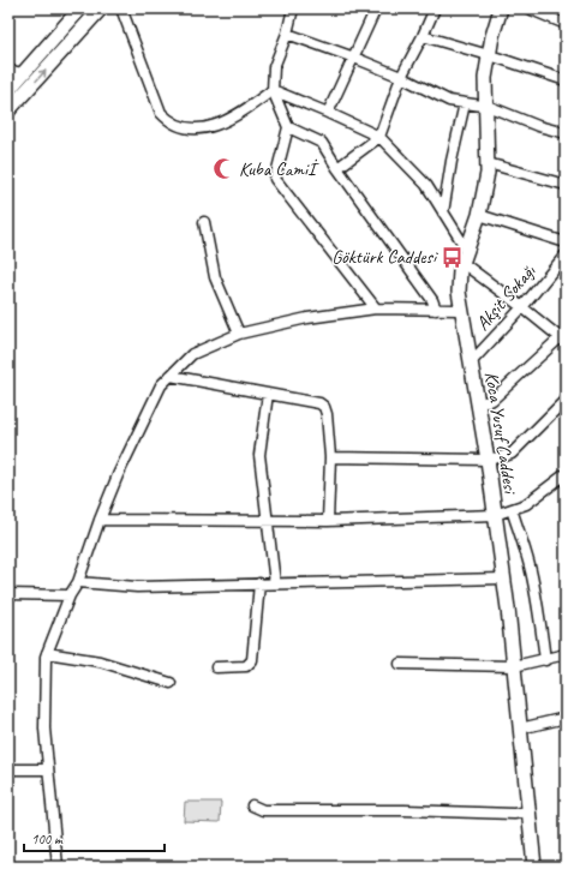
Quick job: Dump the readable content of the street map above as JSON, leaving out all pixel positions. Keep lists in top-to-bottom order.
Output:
{
  "streets": {
    "street": ["Akşit Sokağı", "Koca Yusuf Caddesi"]
  },
  "crossings": [
    ["Akşit Sokağı", "Koca Yusuf Caddesi"]
  ],
  "places": {
    "mosque": ["Kuba Camiİ"],
    "bus stop": ["Göktürk Caddesi"]
  },
  "scale_bar": "100 m"
}
